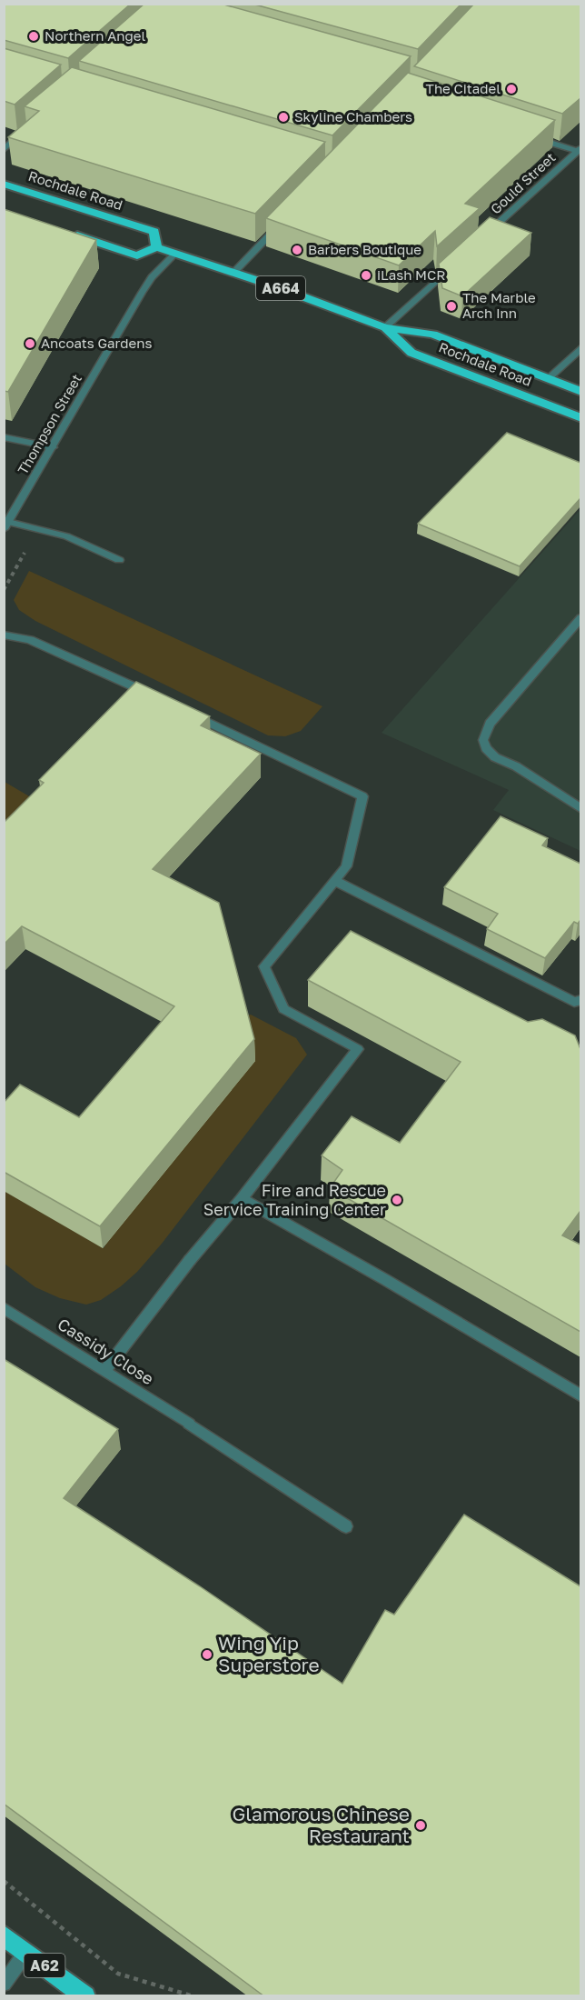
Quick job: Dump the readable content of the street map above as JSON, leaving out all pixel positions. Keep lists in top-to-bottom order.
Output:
{
  "streets": {
    "highway": ["Rochdale Road", "A664", "A62"],
    "street": ["Gould Street", "Thompson Street", "Cassidy Close"]
  },
  "crossings": [
    ["Rochdale Road", "Thompson Street"]
  ],
  "places": [
    "Northern Angel",
    "The Citadel",
    "Skyline Chambers",
    "Barbers Boutique",
    "iLash MCR",
    "The Marble Arch Inn",
    "Ancoats Gardens",
    "Fire and Rescue Service Training Center",
    "Wing Yip Superstore",
    "Glamorous Chinese Restaurant"
  ]
}
